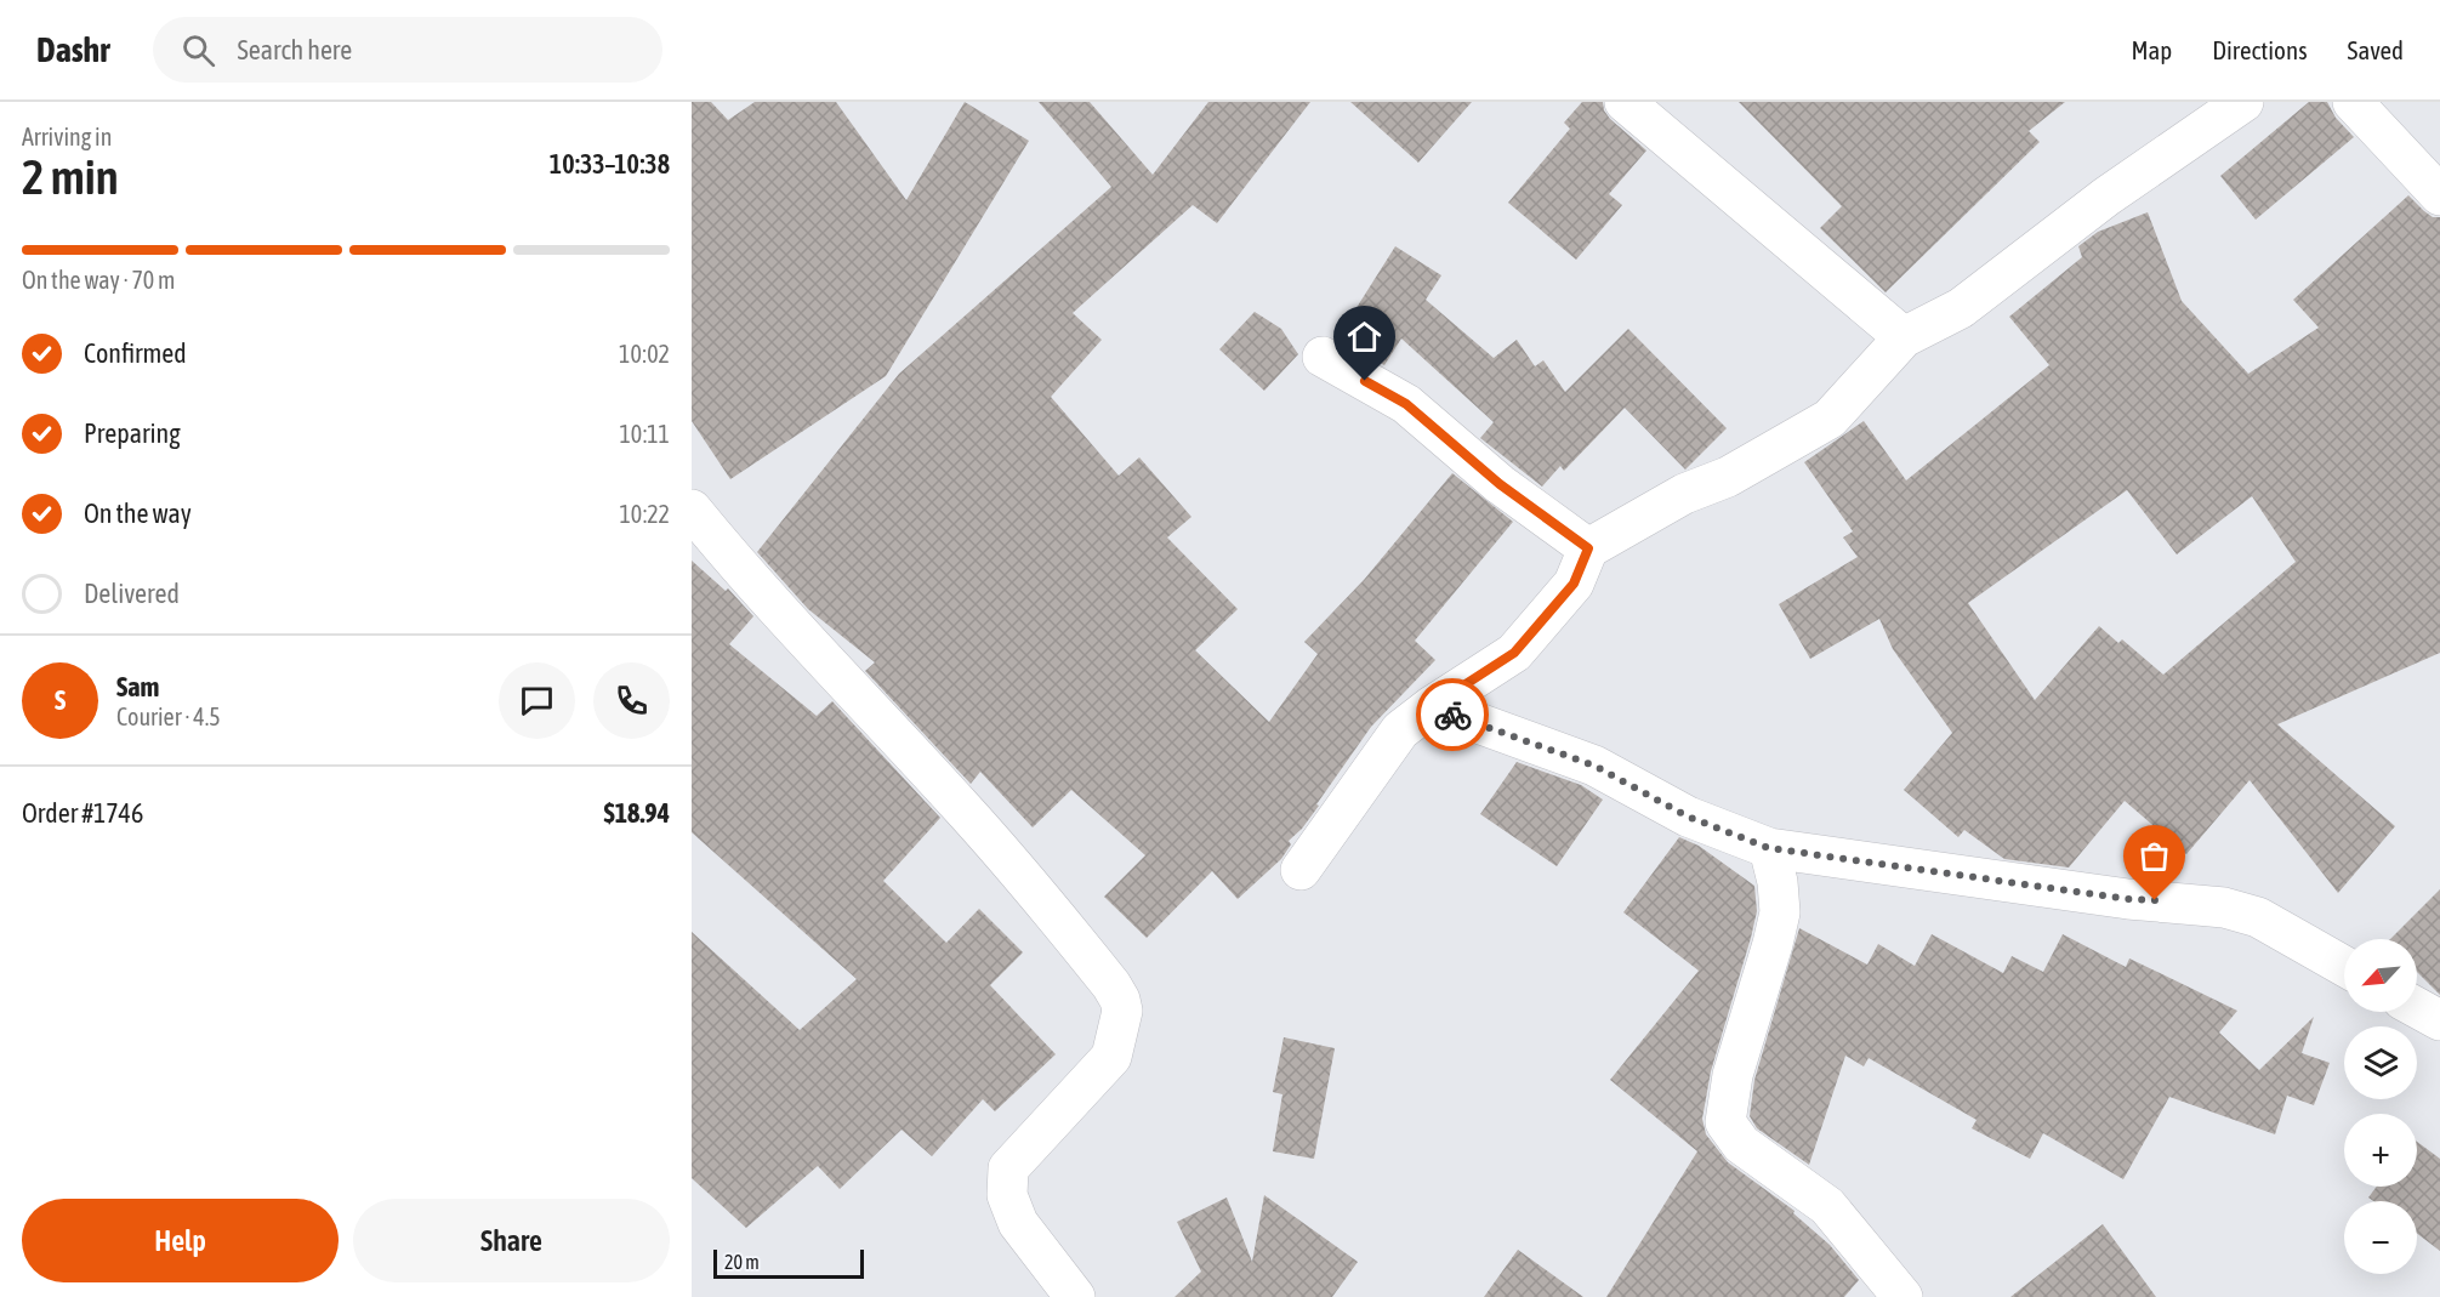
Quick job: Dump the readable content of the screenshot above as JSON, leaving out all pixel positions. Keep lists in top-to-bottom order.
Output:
{
  "scale_bar": "20 m",
  "north": "bottom left",
  "page": {
    "header": "Dashr",
    "search": "Search here",
    "nav": ["Map", "Directions", "Saved"],
    "heading": ["2 min", "Arriving in", "10:33–10:38"],
    "panel": [
      "Sam",
      "Courier · 4.5",
      "Order #1746",
      "$18.94"
    ],
    "bar": "On the way · 70 m",
    "list": [
      ["Confirmed", "10:02"],
      ["Preparing", "10:11"],
      ["On the way", "10:22"],
      "Delivered"
    ],
    "round": "S",
    "map_buttons": ["+", "−"],
    "buttons": ["Help", "Share"],
    "scale": "20 m"
  }
}
